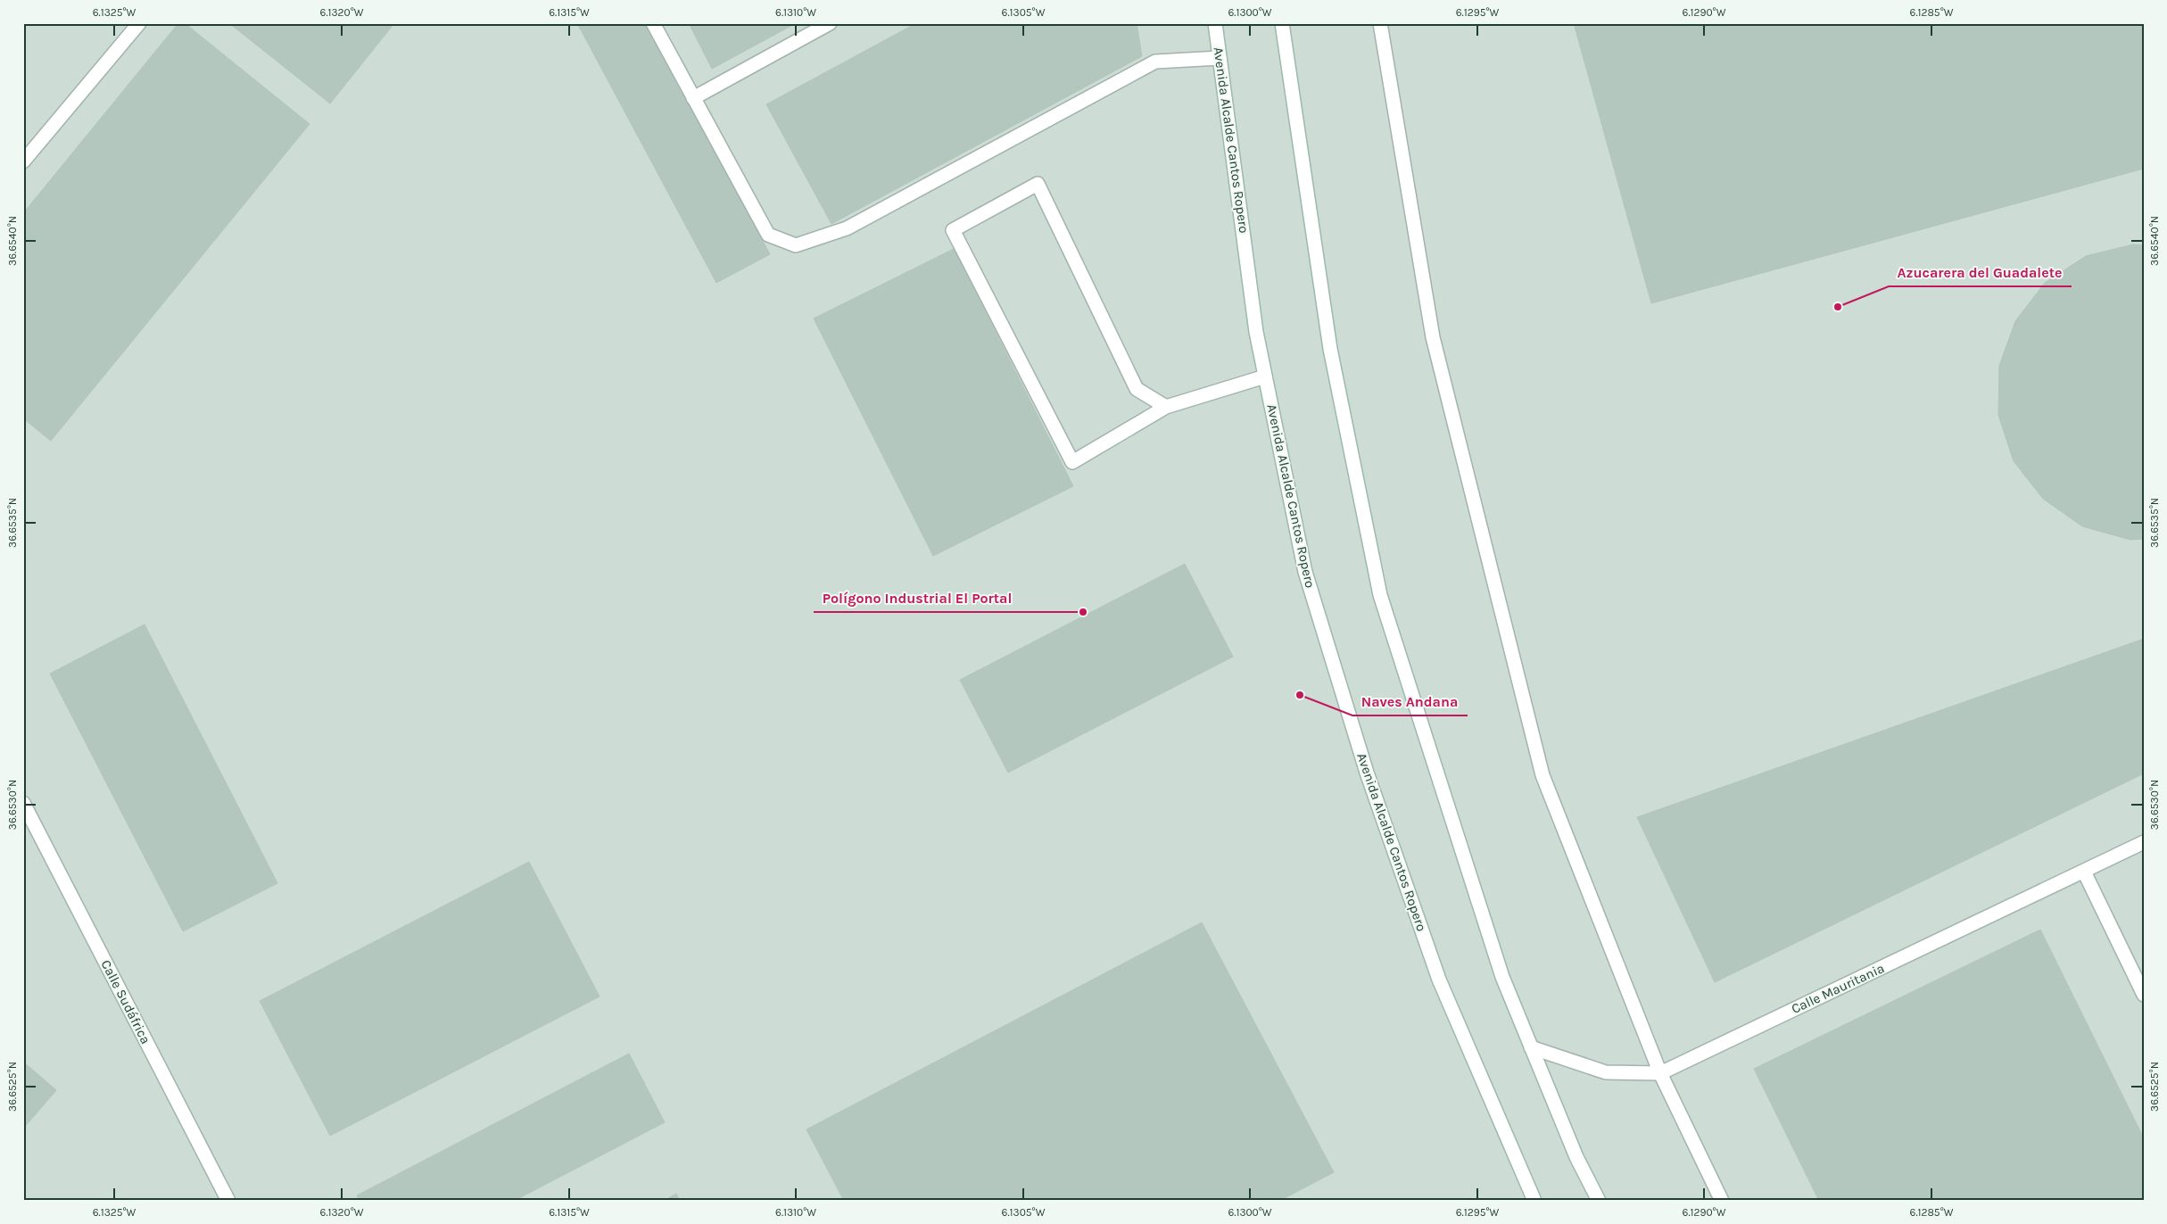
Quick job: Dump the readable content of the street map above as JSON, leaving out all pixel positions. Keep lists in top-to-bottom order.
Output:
{
  "streets": {
    "main road": ["Avenida Alcalde Cantos Ropero", "Calle Mauritania", "Calle Sudáfrica"]
  },
  "places": ["Azucarera del Guadalete", "Polígono Industrial El Portal", "Naves Andana"],
  "coordinates": [
    "6.1325°W",
    "6.1320°W",
    "6.1315°W",
    "6.1310°W",
    "6.1305°W",
    "6.1300°W",
    "6.1295°W",
    "6.1290°W",
    "6.1285°W",
    "36.6540°N",
    "36.6535°N",
    "36.6530°N",
    "36.6525°N"
  ]
}
